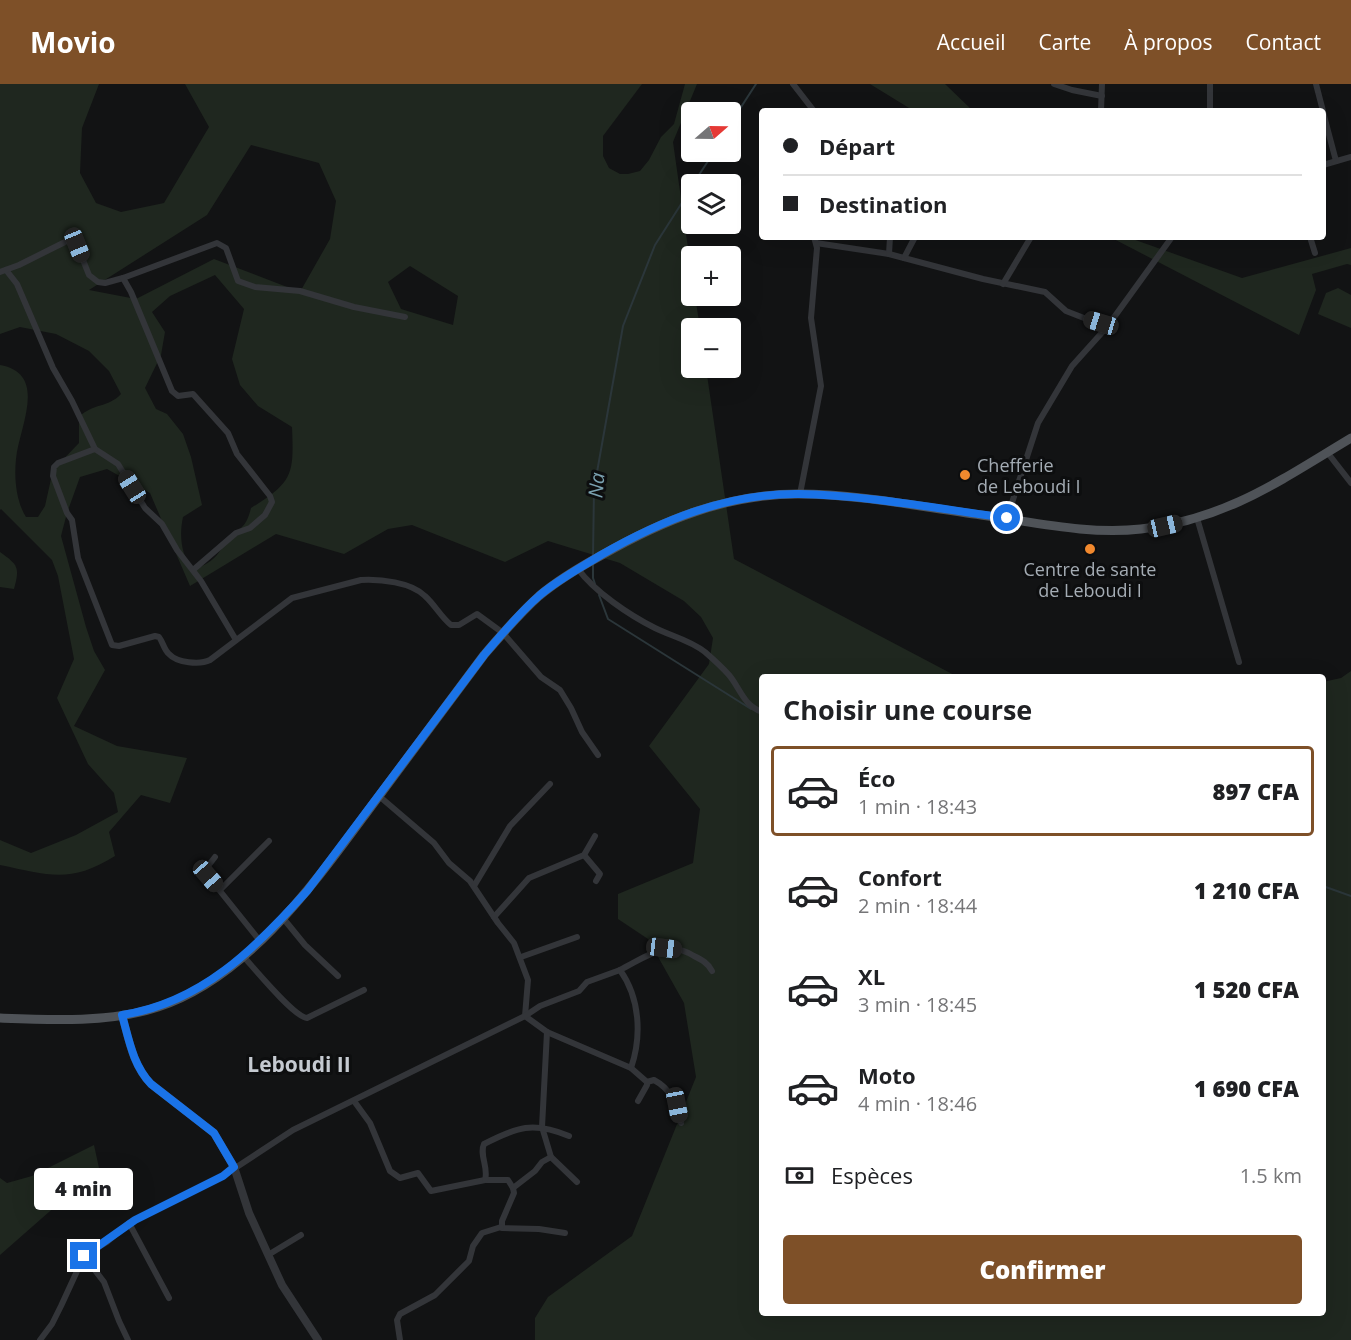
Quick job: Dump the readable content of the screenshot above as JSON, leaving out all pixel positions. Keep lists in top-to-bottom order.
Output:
{
  "districts": ["Leboudi II"],
  "water": ["Na"],
  "places": ["Chefferie de Leboudi I", "Centre de sante de Leboudi I"],
  "north": "right",
  "page": {
    "header": "Movio",
    "nav": [
      "Accueil",
      "Carte",
      "À propos",
      "Contact"
    ],
    "map_buttons": ["+", "−"],
    "banner": ["Départ", "Destination"],
    "heading": "Choisir une course",
    "list": [
      {
        "name": "Éco",
        "note": "1 min · 18:43",
        "value": "897 CFA"
      },
      {
        "name": "Confort",
        "note": "2 min · 18:44",
        "value": "1 210 CFA"
      },
      {
        "name": "XL",
        "note": "3 min · 18:45",
        "value": "1 520 CFA"
      },
      {
        "name": "Moto",
        "note": "4 min · 18:46",
        "value": "1 690 CFA"
      }
    ],
    "pay": ["Espèces", "1.5 km"],
    "bubble": "4 min",
    "buttons": "Confirmer"
  }
}
